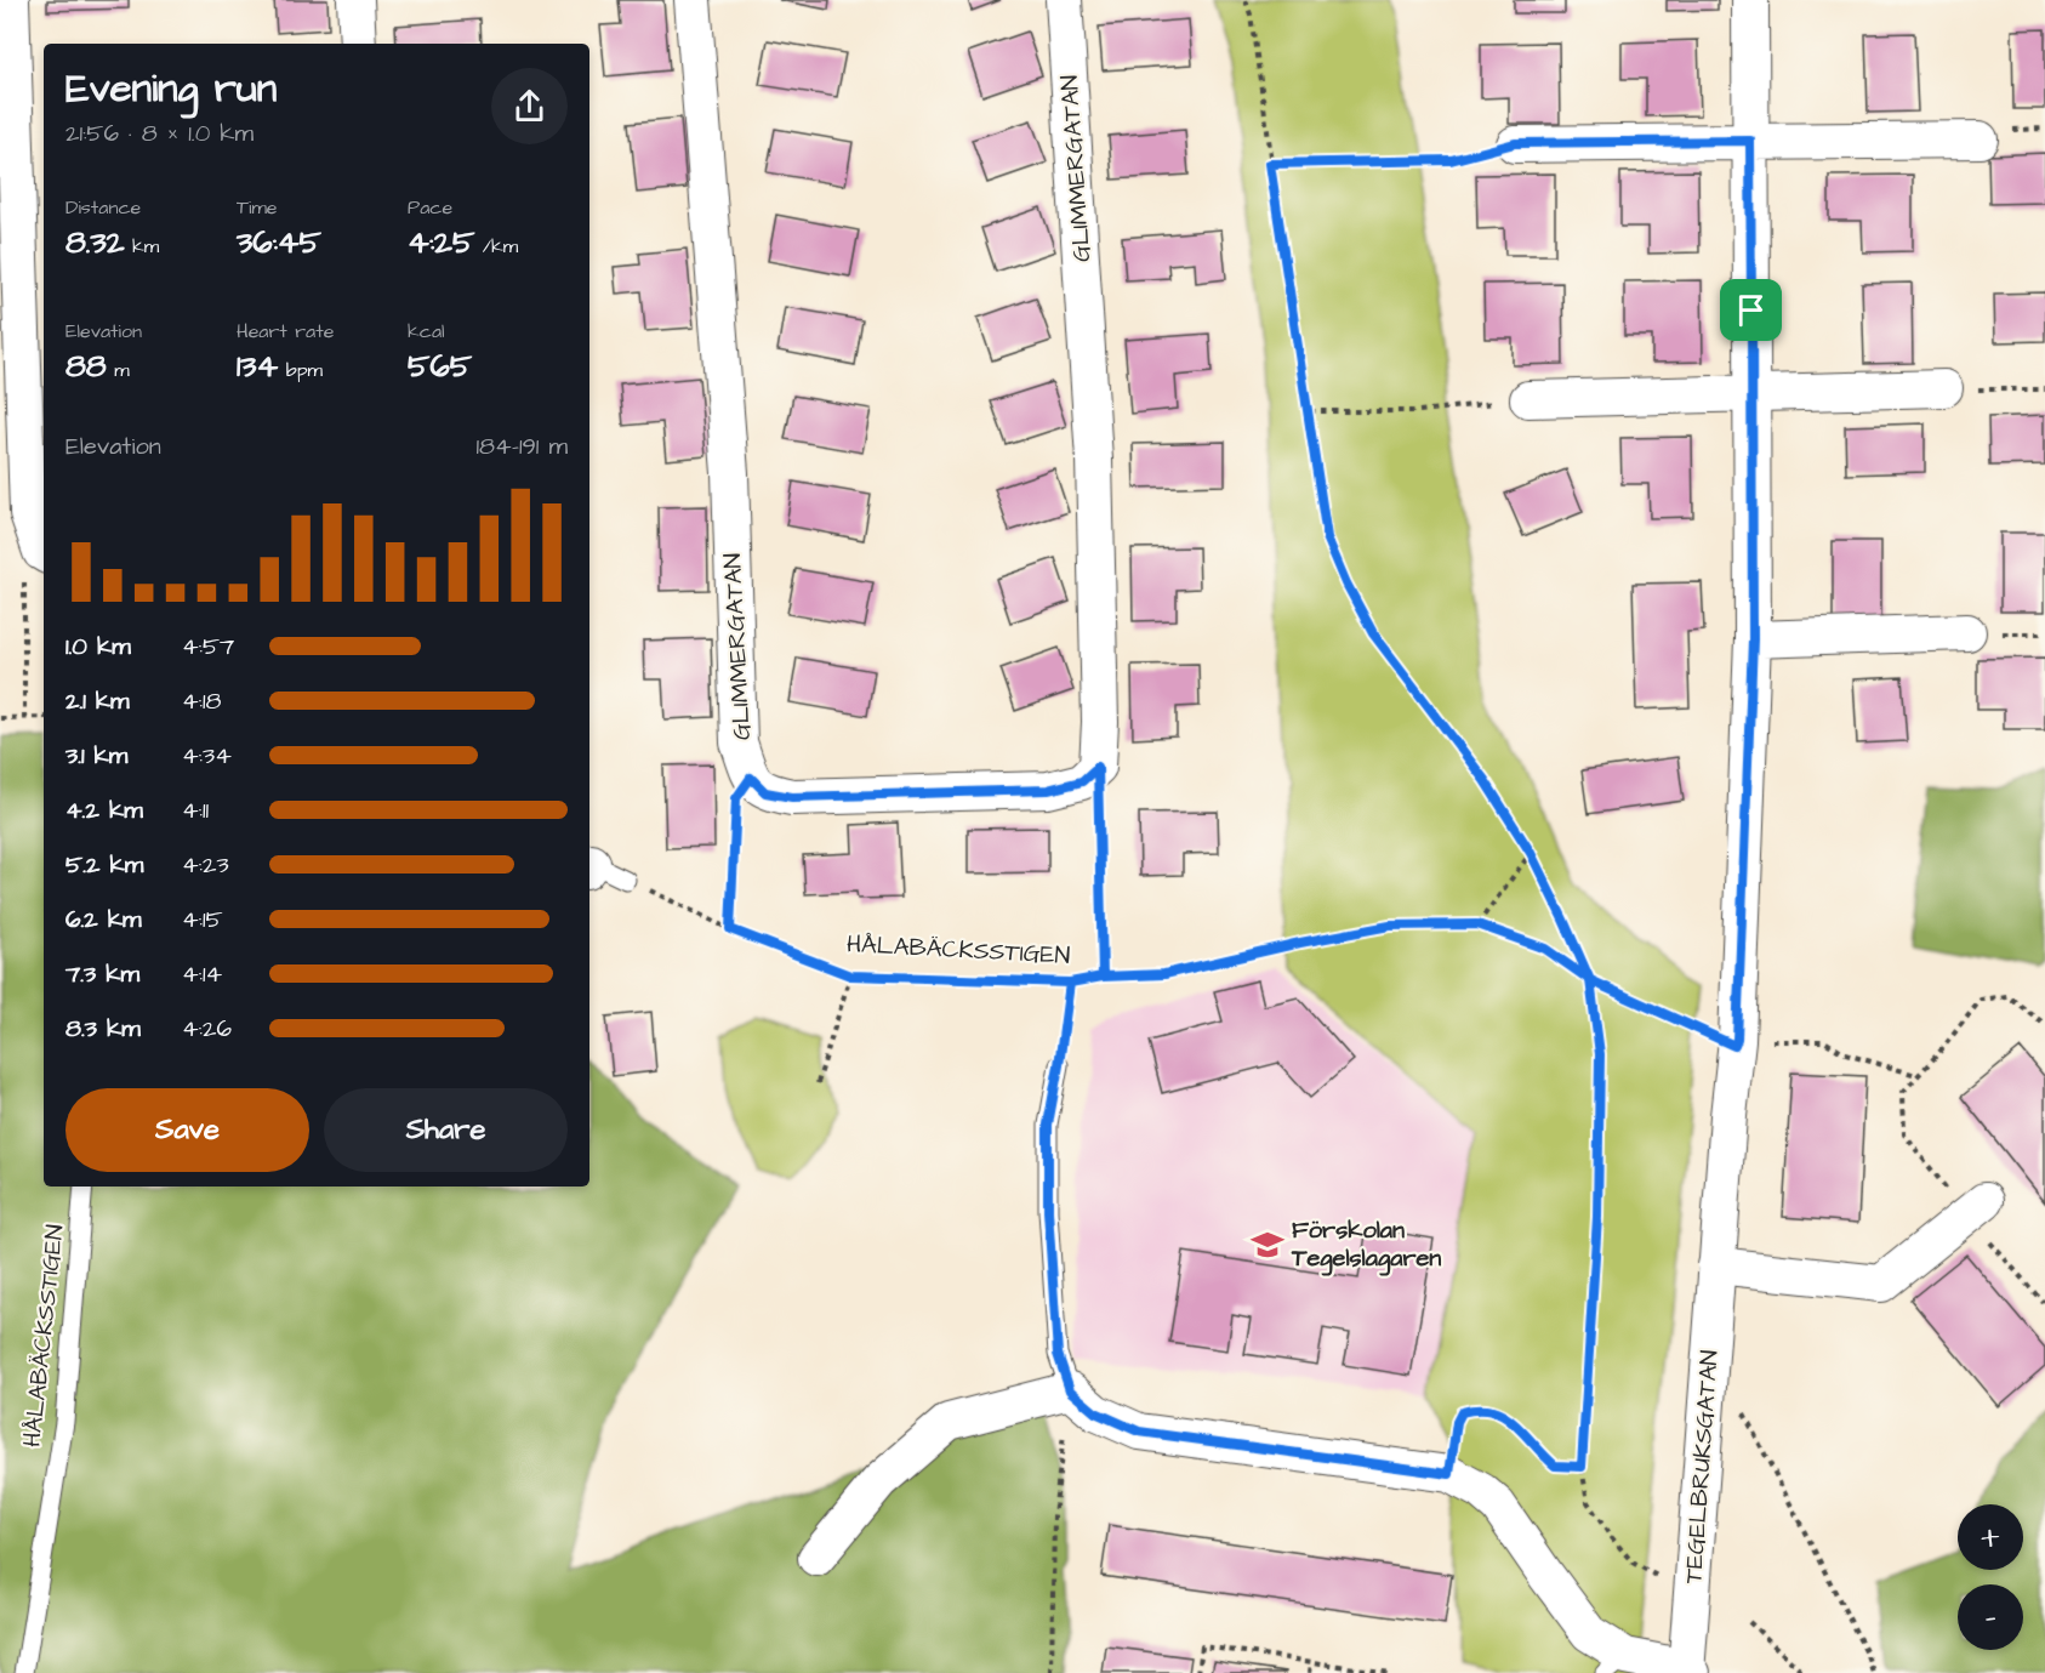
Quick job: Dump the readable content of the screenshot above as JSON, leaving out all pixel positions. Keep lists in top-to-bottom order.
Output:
{
  "streets": {
    "street": ["GLIMMERGATAN", "TEGELBRUKSGATAN"],
    "lane": ["HÅLABÄCKSSTIGEN"]
  },
  "crossings": [
    ["HÅLABÄCKSSTIGEN", "TEGELBRUKSGATAN"]
  ],
  "places": {
    "school or university": ["Förskolan Tegelslagaren"]
  },
  "page": {
    "heading": ["Evening run", "21:56 · 8 × 1.0 km"],
    "stats": [
      ["Distance", "8.32 km"],
      ["Time", "36:45"],
      ["Pace", "4:25 /km"],
      ["Elevation", "88 m"],
      ["Heart rate", "134 bpm"],
      ["kcal", "565"]
    ],
    "chart": ["Elevation", "184–191 m"],
    "list": [
      {
        "name": "1.0 km",
        "note": "4:57"
      },
      {
        "name": "2.1 km",
        "note": "4:18"
      },
      {
        "name": "3.1 km",
        "note": "4:34"
      },
      {
        "name": "4.2 km",
        "note": "4:11"
      },
      {
        "name": "5.2 km",
        "note": "4:23"
      },
      {
        "name": "6.2 km",
        "note": "4:15"
      },
      {
        "name": "7.3 km",
        "note": "4:14"
      },
      {
        "name": "8.3 km",
        "note": "4:26"
      }
    ],
    "buttons": ["Save", "Share"],
    "map_buttons": ["+", "−"]
  }
}
